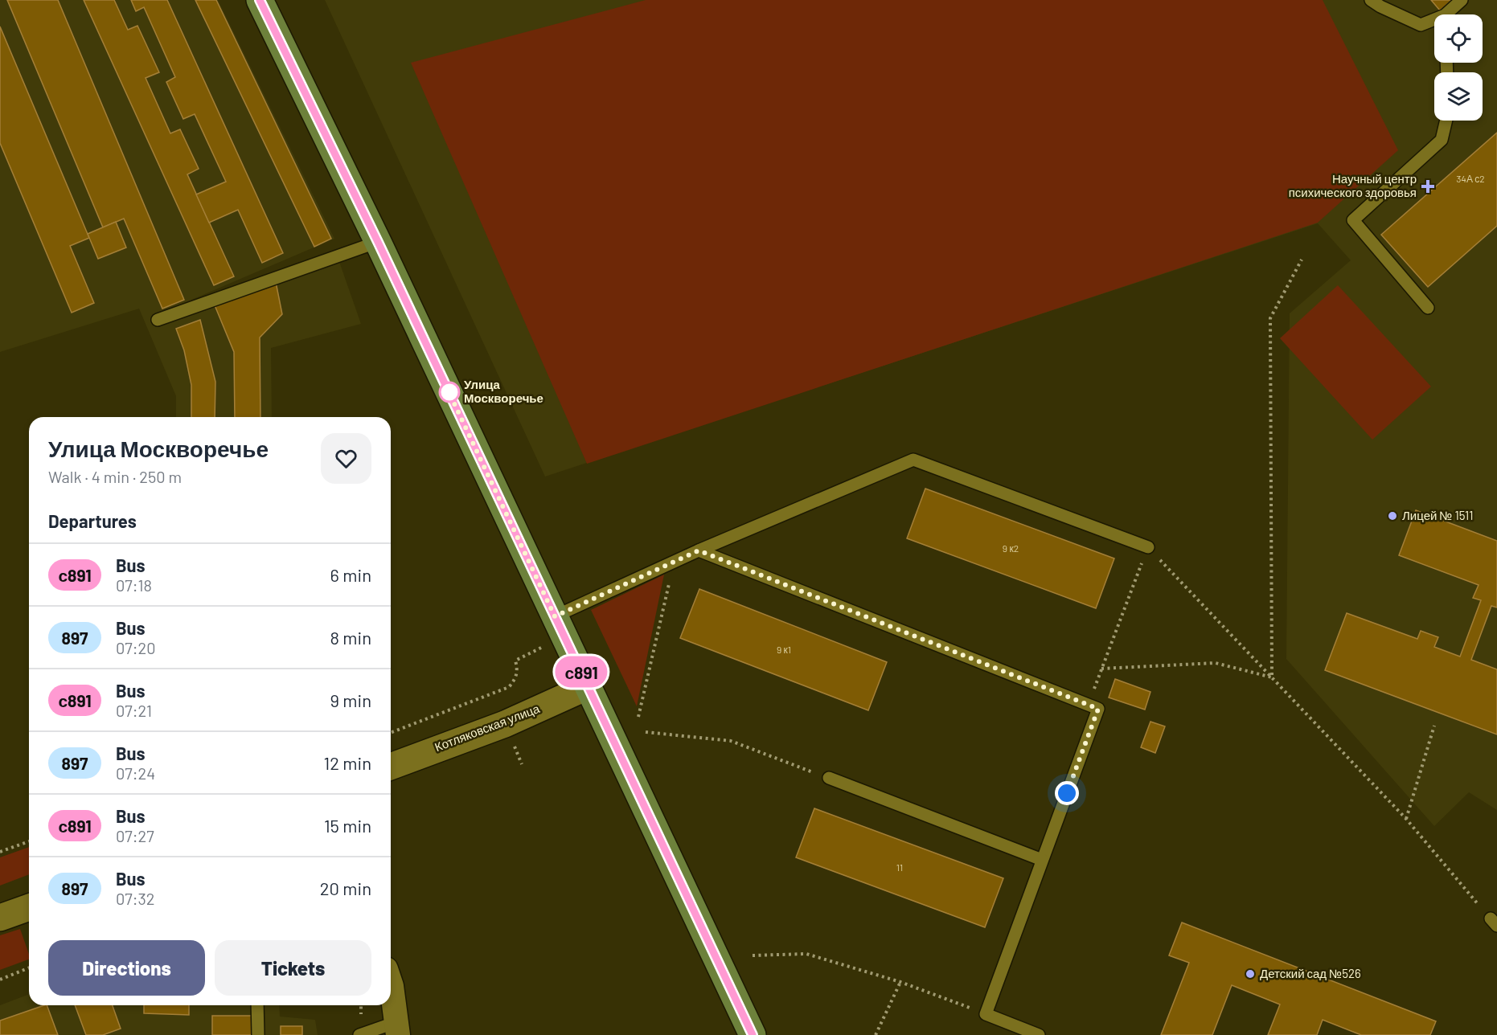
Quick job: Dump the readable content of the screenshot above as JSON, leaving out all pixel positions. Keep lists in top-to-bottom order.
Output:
{
  "streets": {
    "street": ["Котляковская улица"]
  },
  "places": {
    "health": ["Научный центр психического здоровья"],
    "other": ["Улица Москворечье", "Лицей № 1511", "Детский сад №526"]
  },
  "lines": ["bus line с891"],
  "house_numbers": [
    "34А с2",
    "9 к2",
    "9 к1",
    "11"
  ],
  "page": {
    "on_map": "с891",
    "heading": [
      ["Улица Москворечье", "Walk · 4 min · 250 m"],
      "Departures"
    ],
    "list": [
      {
        "mark": "с891",
        "name": "Bus",
        "note": "07:18",
        "value": "6 min"
      },
      {
        "mark": "897",
        "name": "Bus",
        "note": "07:20",
        "value": "8 min"
      },
      {
        "mark": "с891",
        "name": "Bus",
        "note": "07:21",
        "value": "9 min"
      },
      {
        "mark": "897",
        "name": "Bus",
        "note": "07:24",
        "value": "12 min"
      },
      {
        "mark": "с891",
        "name": "Bus",
        "note": "07:27",
        "value": "15 min"
      },
      {
        "mark": "897",
        "name": "Bus",
        "note": "07:32",
        "value": "20 min"
      }
    ],
    "buttons": ["Directions", "Tickets"]
  }
}
